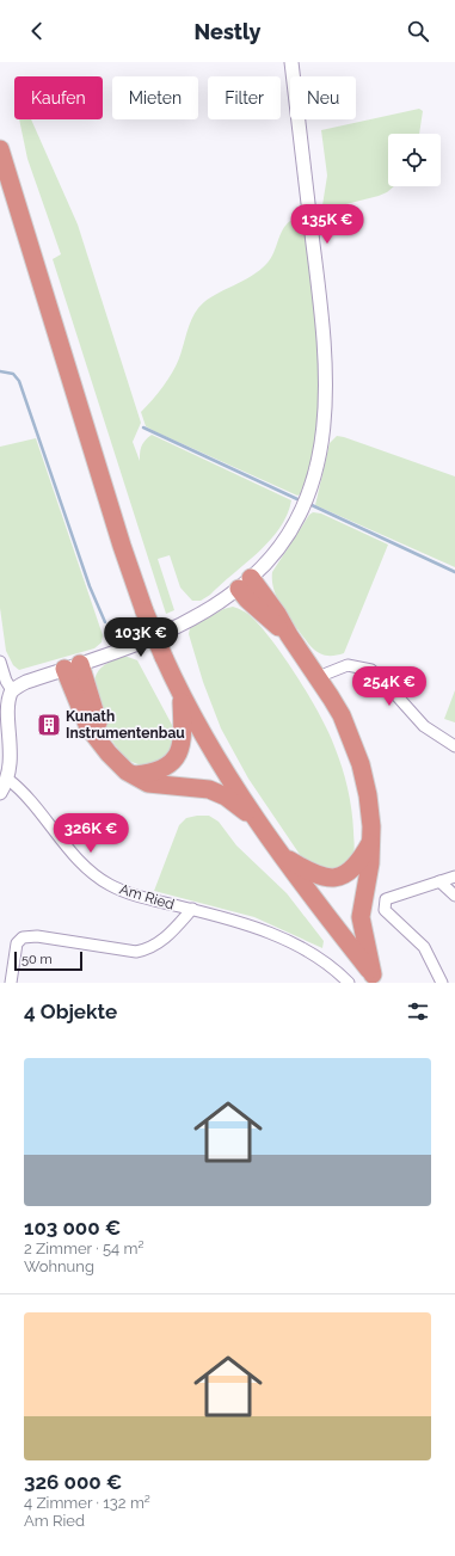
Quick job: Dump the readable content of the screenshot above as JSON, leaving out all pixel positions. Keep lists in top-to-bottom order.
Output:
{
  "streets": {
    "street": ["Am Ried"]
  },
  "places": {
    "building": ["Kunath Instrumentenbau"]
  },
  "scale_bar": "50 m",
  "page": {
    "header": "Nestly",
    "chip": [
      "Kaufen",
      "Mieten",
      "Filter",
      "Neu"
    ],
    "price": [
      "135K €",
      "103K €",
      "254K €",
      "326K €"
    ],
    "scale": "50 m",
    "heading": "4 Objekte",
    "list": [
      {
        "name": "103 000 €",
        "note": "2 Zimmer · 54 m² · Wohnung"
      },
      {
        "name": "326 000 €",
        "note": "4 Zimmer · 132 m² · Am Ried"
      }
    ]
  }
}
